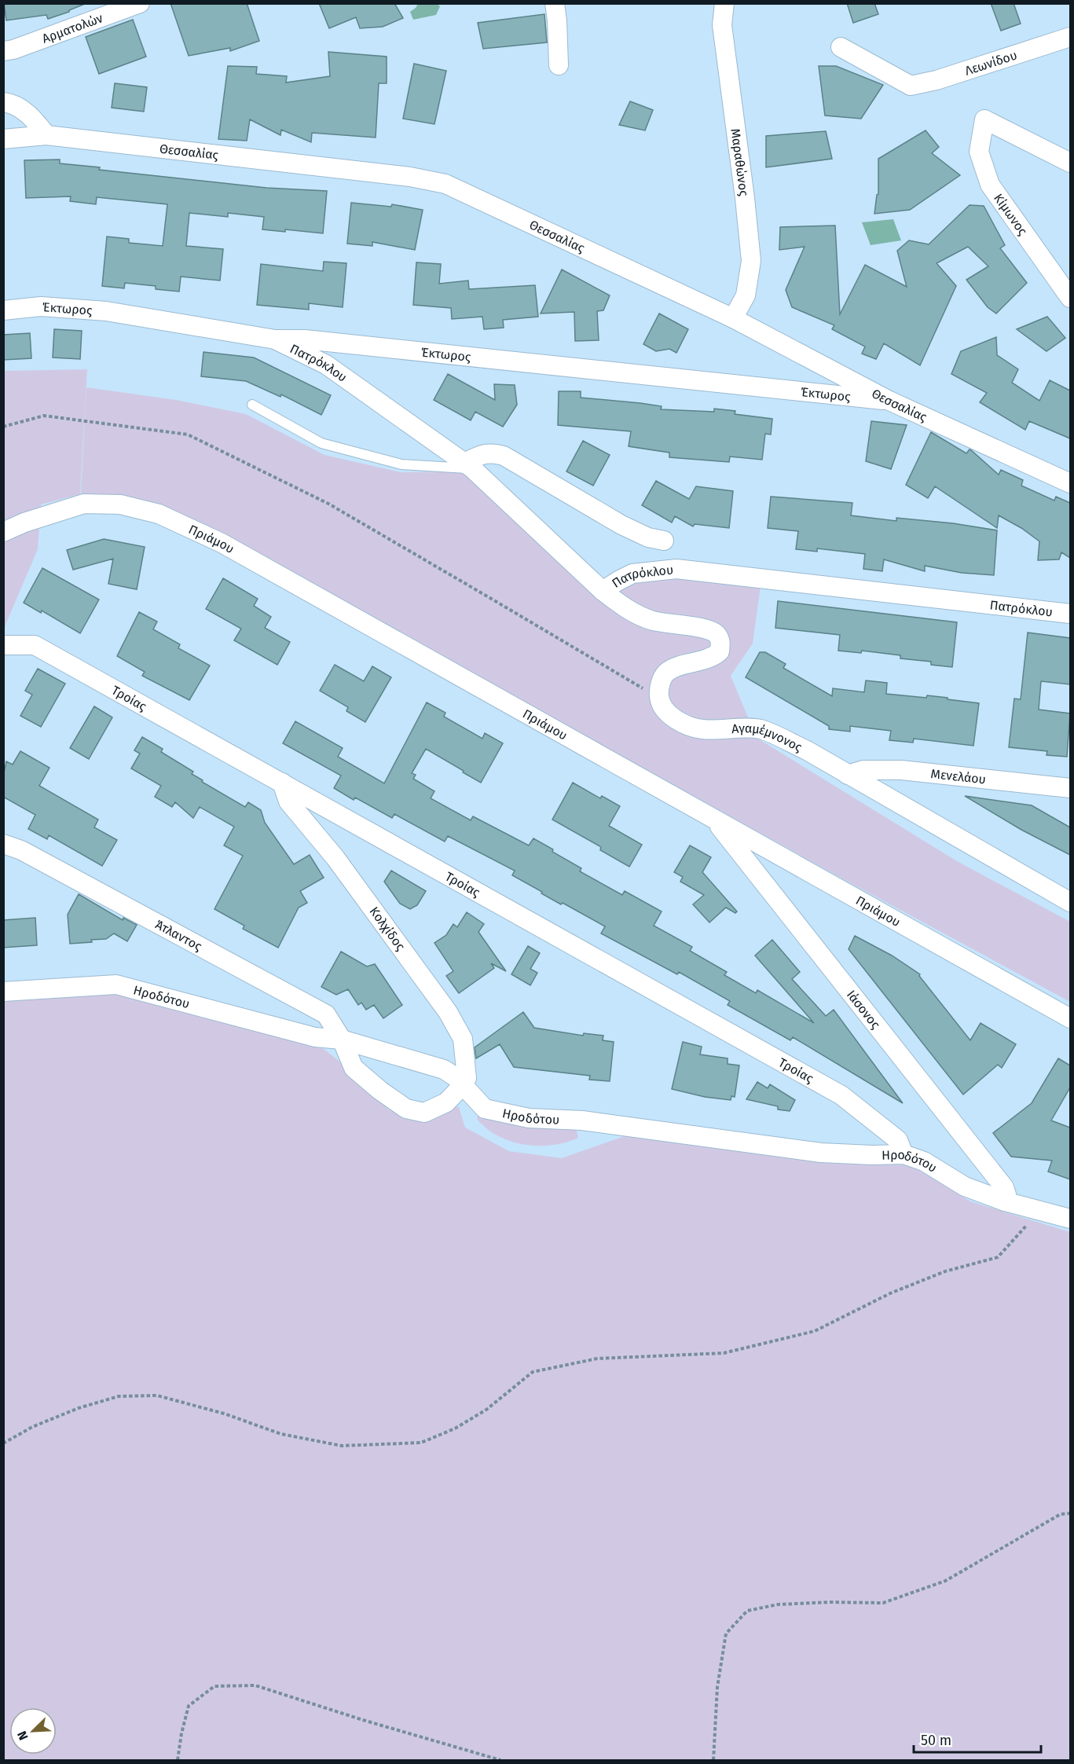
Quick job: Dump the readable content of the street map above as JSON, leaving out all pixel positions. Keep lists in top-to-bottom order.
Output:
{
  "streets": {
    "street": [
      "Αρματολών",
      "Λεωνίδου",
      "Θεσσαλίας",
      "Μαραθώνος",
      "Κίμωνος",
      "Έκτωρος",
      "Πατρόκλου",
      "Πριάμου",
      "Τροίας",
      "Αγαμέμνονος",
      "Μενελάου",
      "Κολχίδος",
      "Άτλαντος",
      "Ηροδότου",
      "Ιάσονος"
    ]
  },
  "crossings": [
    ["Θεσσαλίας", "Μαραθώνος"],
    ["Θεσσαλίας", "Έκτωρος"],
    ["Έκτωρος", "Πατρόκλου"],
    ["Πριάμου", "Ιάσονος"],
    ["Τροίας", "Κολχίδος"],
    ["Τροίας", "Ηροδότου"],
    ["Αγαμέμνονος", "Μενελάου"],
    ["Κολχίδος", "Άτλαντος"],
    ["Κολχίδος", "Ηροδότου"],
    ["Άτλαντος", "Ηροδότου"],
    ["Ηροδότου", "Ιάσονος"]
  ],
  "scale_bar": "50 m",
  "north": "bottom left"
}
